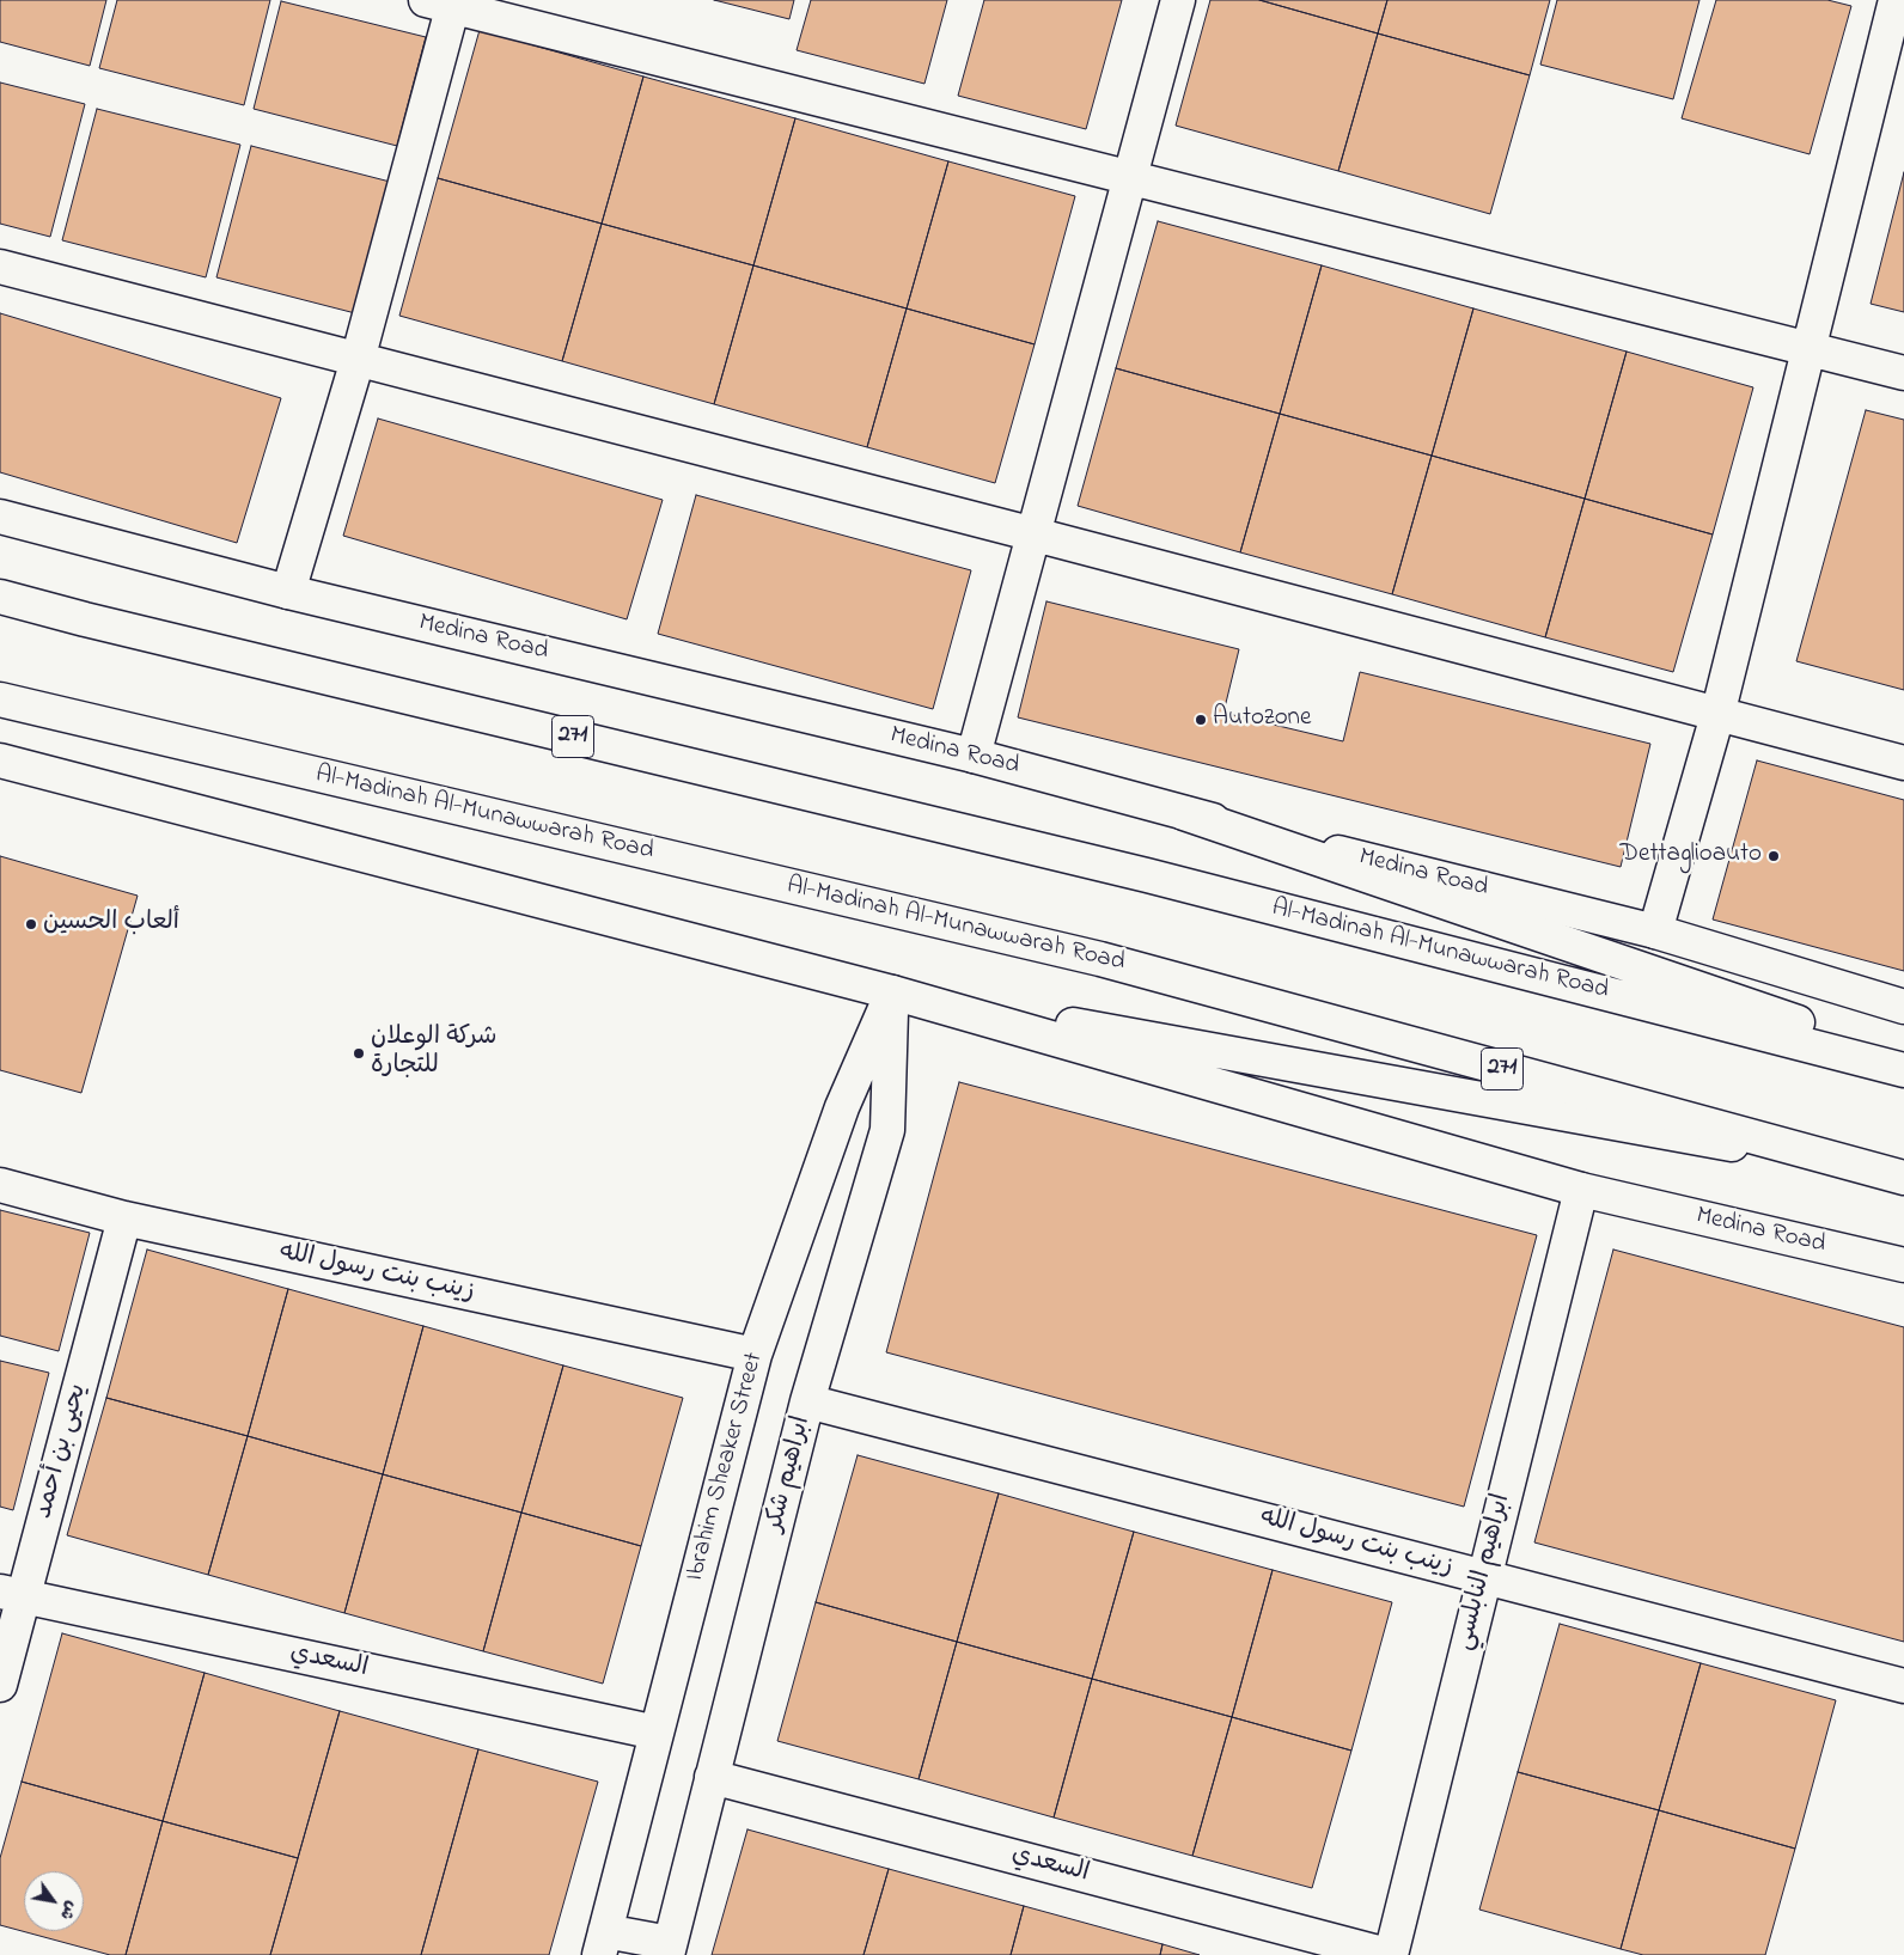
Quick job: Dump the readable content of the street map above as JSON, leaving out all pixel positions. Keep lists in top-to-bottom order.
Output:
{
  "streets": {
    "main road": [
      "Medina Road",
      "271",
      "Al-Madinah Al-Munawwarah Road",
      "زينب بنت رسول الله",
      "يحيى بن أحمد",
      "Ibrahim Sheaker Street",
      "ابراهيم شكر",
      "ابراهيم النابلسي",
      "السعدي"
    ]
  },
  "crossings": [
    ["Medina Road", "Al-Madinah Al-Munawwarah Road"],
    ["Medina Road", "Ibrahim Sheaker Street"],
    ["Medina Road", "ابراهيم شكر"],
    ["Medina Road", "ابراهيم النابلسي"],
    ["زينب بنت رسول الله", "يحيى بن أحمد"],
    ["زينب بنت رسول الله", "Ibrahim Sheaker Street"],
    ["زينب بنت رسول الله", "ابراهيم شكر"],
    ["زينب بنت رسول الله", "ابراهيم النابلسي"],
    ["يحيى بن أحمد", "السعدي"],
    ["Ibrahim Sheaker Street", "ابراهيم شكر"],
    ["Ibrahim Sheaker Street", "السعدي"],
    ["ابراهيم شكر", "السعدي"],
    ["ابراهيم النابلسي", "السعدي"]
  ],
  "places": [
    "Autozone",
    "Dettaglioauto",
    "ألعاب الحسين",
    "شركة الوعلان للتجارة"
  ],
  "north": "bottom right"
}
